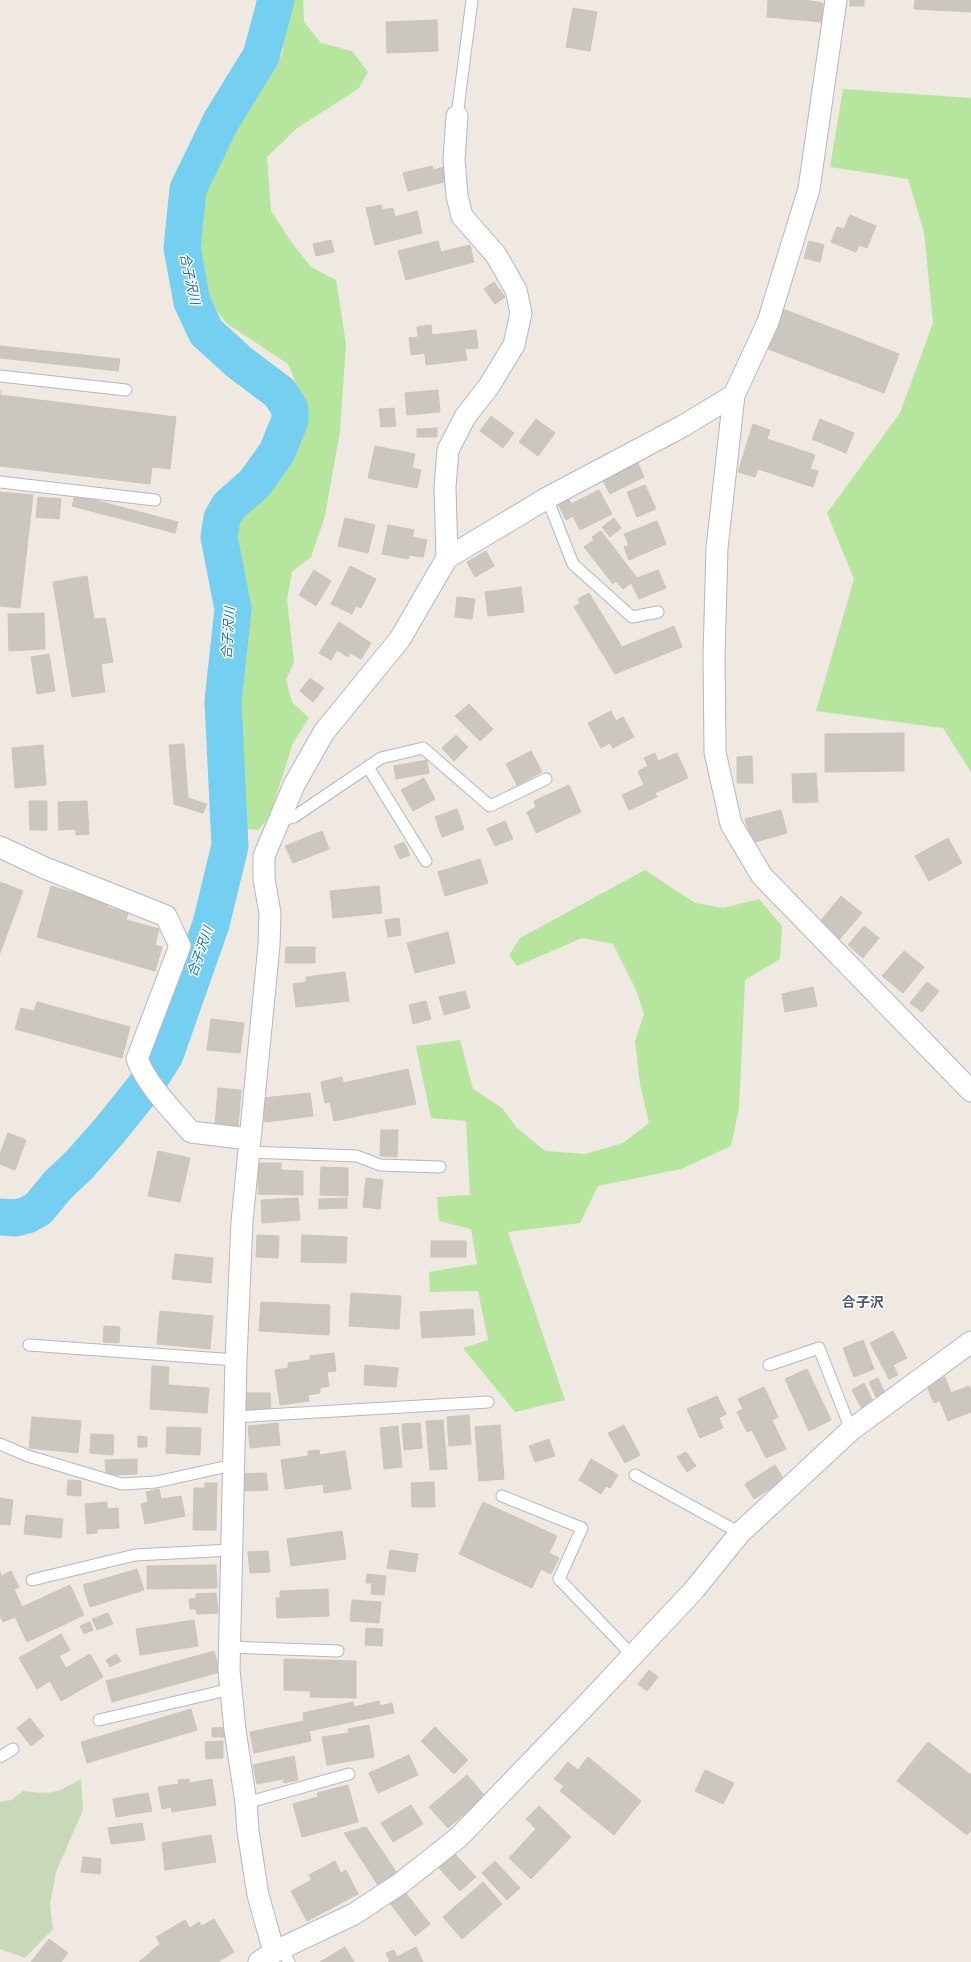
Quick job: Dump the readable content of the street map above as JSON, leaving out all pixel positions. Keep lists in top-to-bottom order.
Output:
{
  "districts": ["合子沢"],
  "water": ["合子沢川"]
}
